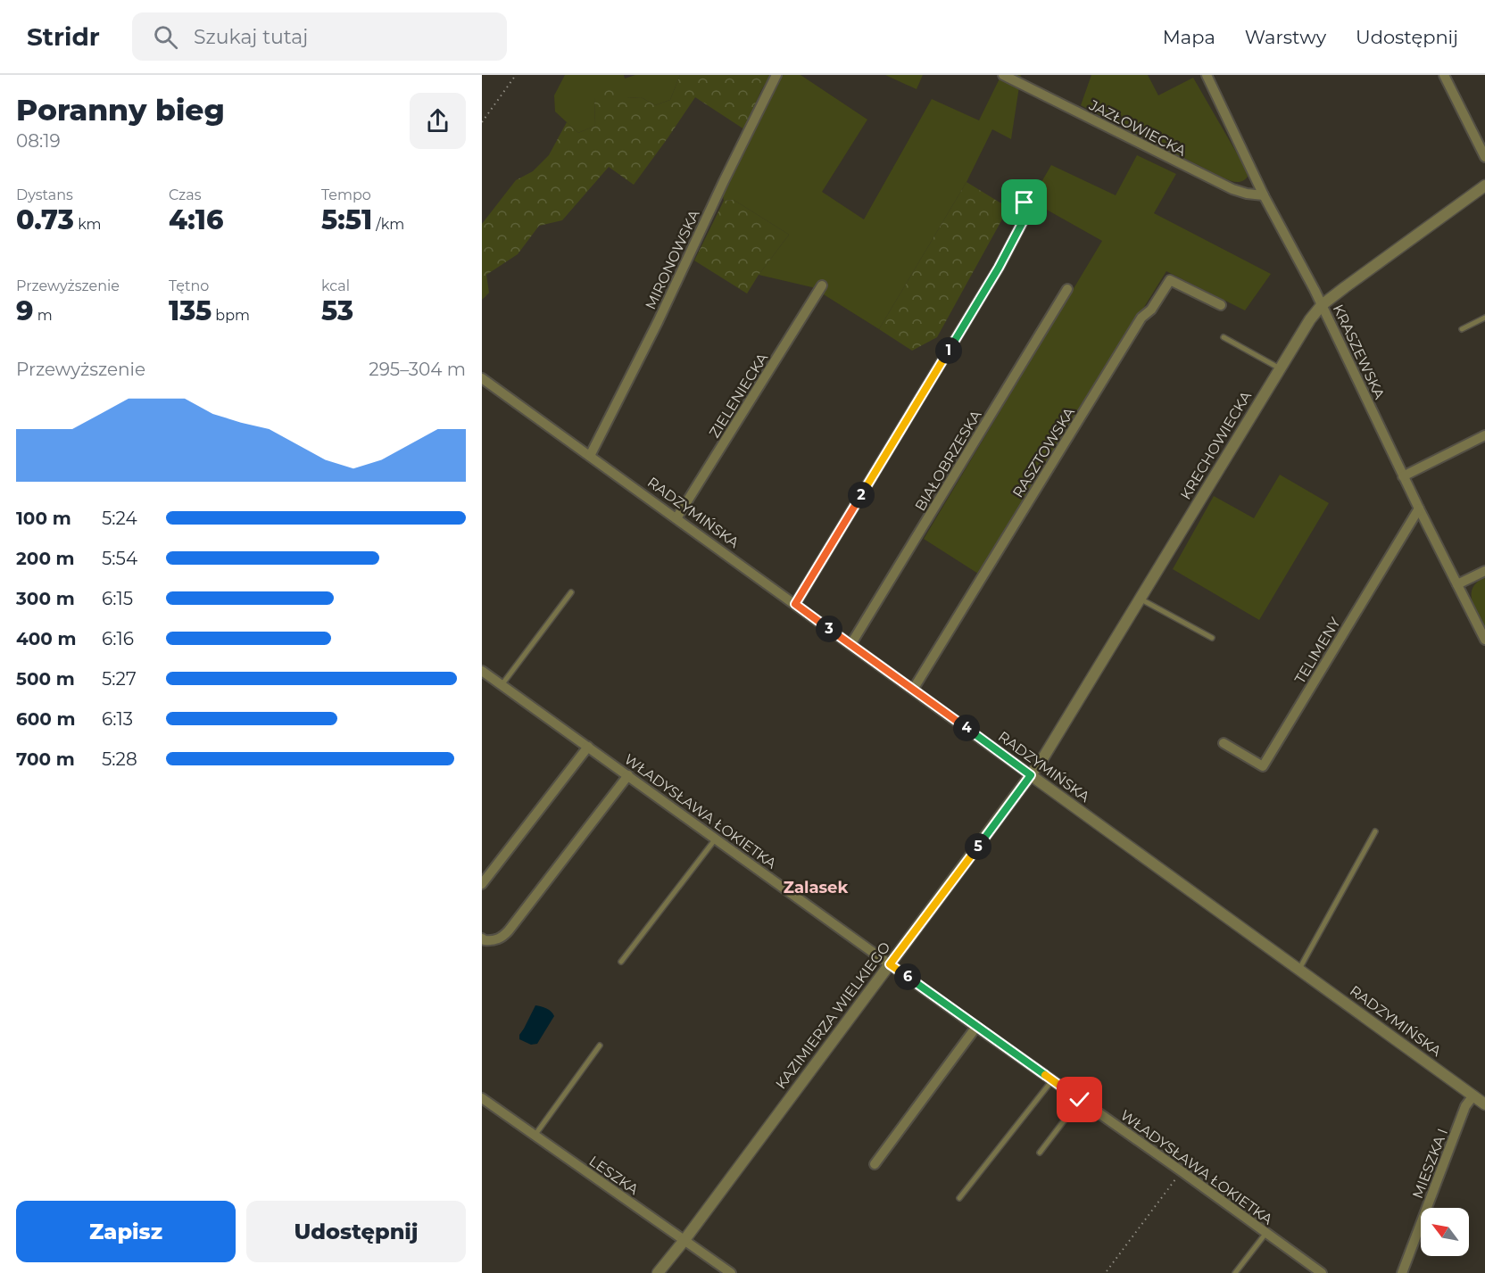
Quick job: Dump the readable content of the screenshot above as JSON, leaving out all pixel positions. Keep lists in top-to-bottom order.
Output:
{
  "streets": {
    "street": [
      "JAZŁOWIECKA",
      "MIRONOWSKA",
      "KRASZEWSKA",
      "ZIELENIECKA",
      "KRECHOWIECKA",
      "RASZTOWSKA",
      "BIAŁOBRZESKA",
      "RADZYMIŃSKA",
      "TELIMENY",
      "WŁADYSŁAWA ŁOKIETKA",
      "KAZIMIERZA WIELKIEGO",
      "MIESZKA I",
      "LESZKA"
    ]
  },
  "crossings": [
    ["JAZŁOWIECKA", "KRASZEWSKA"],
    ["MIRONOWSKA", "RADZYMIŃSKA"],
    ["KRASZEWSKA", "KRECHOWIECKA"],
    ["KRASZEWSKA", "TELIMENY"],
    ["ZIELENIECKA", "RADZYMIŃSKA"],
    ["KRECHOWIECKA", "RADZYMIŃSKA"],
    ["KRECHOWIECKA", "KAZIMIERZA WIELKIEGO"],
    ["RASZTOWSKA", "RADZYMIŃSKA"],
    ["BIAŁOBRZESKA", "RADZYMIŃSKA"],
    ["RADZYMIŃSKA", "KAZIMIERZA WIELKIEGO"],
    ["RADZYMIŃSKA", "MIESZKA I"],
    ["WŁADYSŁAWA ŁOKIETKA", "KAZIMIERZA WIELKIEGO"],
    ["KAZIMIERZA WIELKIEGO", "LESZKA"]
  ],
  "districts": ["Zalasek"],
  "north": "top left",
  "page": {
    "header": "Stridr",
    "search": "Szukaj tutaj",
    "nav": ["Mapa", "Warstwy", "Udostępnij"],
    "heading": ["Poranny bieg", "08:19"],
    "stats": [
      ["Dystans", "0.73 km"],
      ["Czas", "4:16"],
      ["Tempo", "5:51 /km"],
      ["Przewyższenie", "9 m"],
      ["Tętno", "135 bpm"],
      ["kcal", "53"]
    ],
    "pins": [
      "1",
      "2",
      "3",
      "4",
      "5",
      "6"
    ],
    "chart": ["Przewyższenie", "295–304 m"],
    "list": [
      {
        "name": "100 m",
        "note": "5:24"
      },
      {
        "name": "200 m",
        "note": "5:54"
      },
      {
        "name": "300 m",
        "note": "6:15"
      },
      {
        "name": "400 m",
        "note": "6:16"
      },
      {
        "name": "500 m",
        "note": "5:27"
      },
      {
        "name": "600 m",
        "note": "6:13"
      },
      {
        "name": "700 m",
        "note": "5:28"
      }
    ],
    "buttons": ["Zapisz", "Udostępnij"]
  }
}
